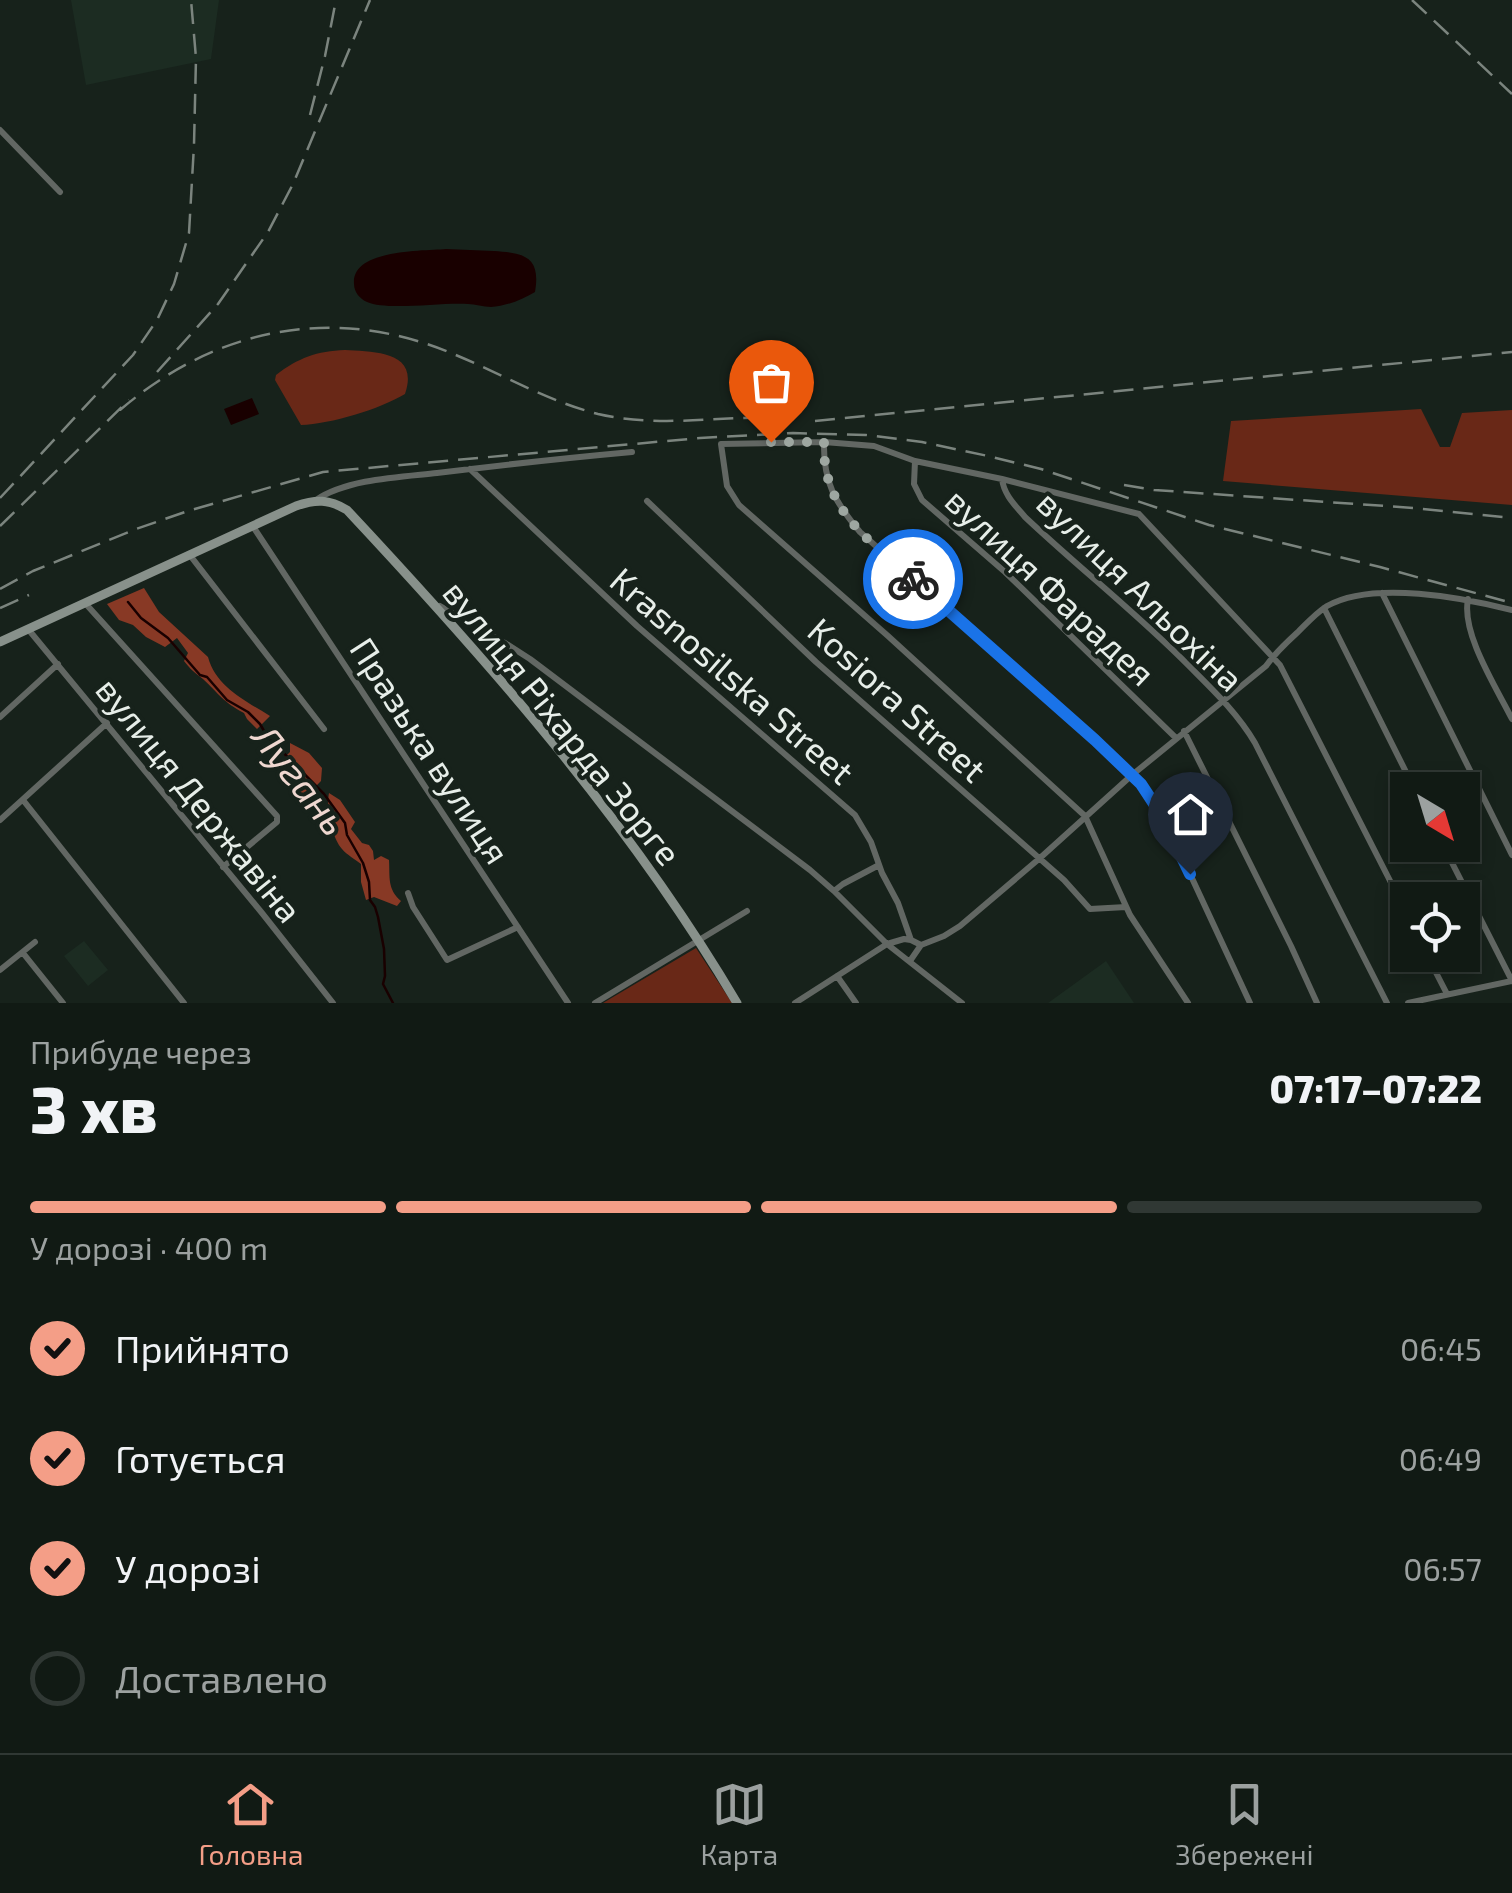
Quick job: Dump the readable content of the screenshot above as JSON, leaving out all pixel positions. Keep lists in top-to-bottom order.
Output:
{
  "streets": {
    "street": [
      "вулиця Фарадея",
      "вулиця Альохіна",
      "Krasnosilska Street",
      "Kosiora Street",
      "вулиця Ріхарда Зорге",
      "Празька вулиця",
      "вулиця Державіна"
    ]
  },
  "water": ["Лугань"],
  "north": "bottom right",
  "page": {
    "heading": ["3 хв", "Прибуде через", "07:17–07:22"],
    "bar": "У дорозі · 400 m",
    "list": [
      ["Прийнято", "06:45"],
      ["Готується", "06:49"],
      ["У дорозі", "06:57"],
      "Доставлено"
    ],
    "tabs": ["Головна", "Карта", "Збережені"]
  }
}
